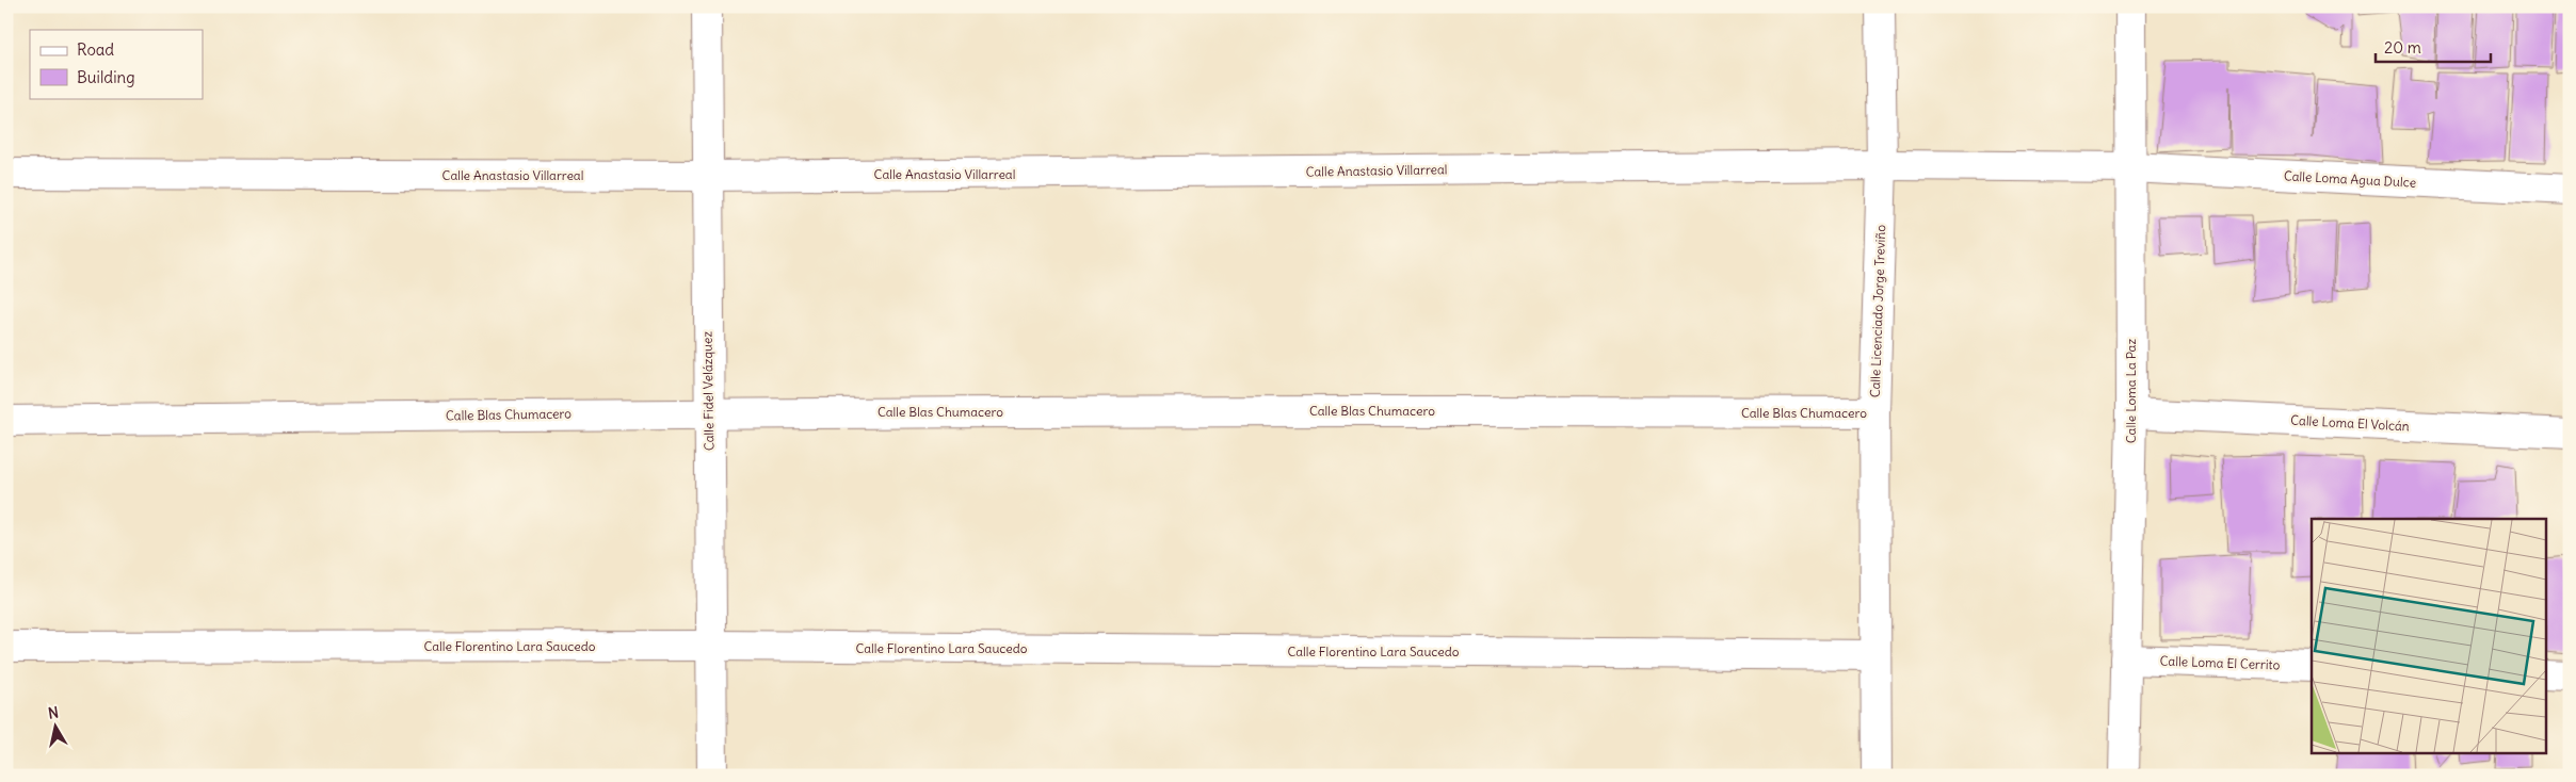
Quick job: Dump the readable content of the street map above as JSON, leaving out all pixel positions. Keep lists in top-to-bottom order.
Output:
{
  "streets": {
    "street": [
      "Calle Anastasio Villarreal",
      "Calle Loma Agua Dulce",
      "Calle Licenciado Jorge Treviño",
      "Calle Fidel Velázquez",
      "Calle Loma La Paz",
      "Calle Blas Chumacero",
      "Calle Loma El Volcán",
      "Calle Florentino Lara Saucedo",
      "Calle Loma El Cerrito"
    ]
  },
  "crossings": [
    ["Calle Anastasio Villarreal", "Calle Loma Agua Dulce"],
    ["Calle Anastasio Villarreal", "Calle Licenciado Jorge Treviño"],
    ["Calle Anastasio Villarreal", "Calle Fidel Velázquez"],
    ["Calle Anastasio Villarreal", "Calle Loma La Paz"],
    ["Calle Loma Agua Dulce", "Calle Loma La Paz"],
    ["Calle Licenciado Jorge Treviño", "Calle Blas Chumacero"],
    ["Calle Licenciado Jorge Treviño", "Calle Florentino Lara Saucedo"],
    ["Calle Fidel Velázquez", "Calle Blas Chumacero"],
    ["Calle Fidel Velázquez", "Calle Florentino Lara Saucedo"],
    ["Calle Loma La Paz", "Calle Loma El Volcán"],
    ["Calle Loma La Paz", "Calle Loma El Cerrito"]
  ],
  "legend": ["Road", "Building"],
  "scale_bar": "20 m",
  "north": "top"
}
